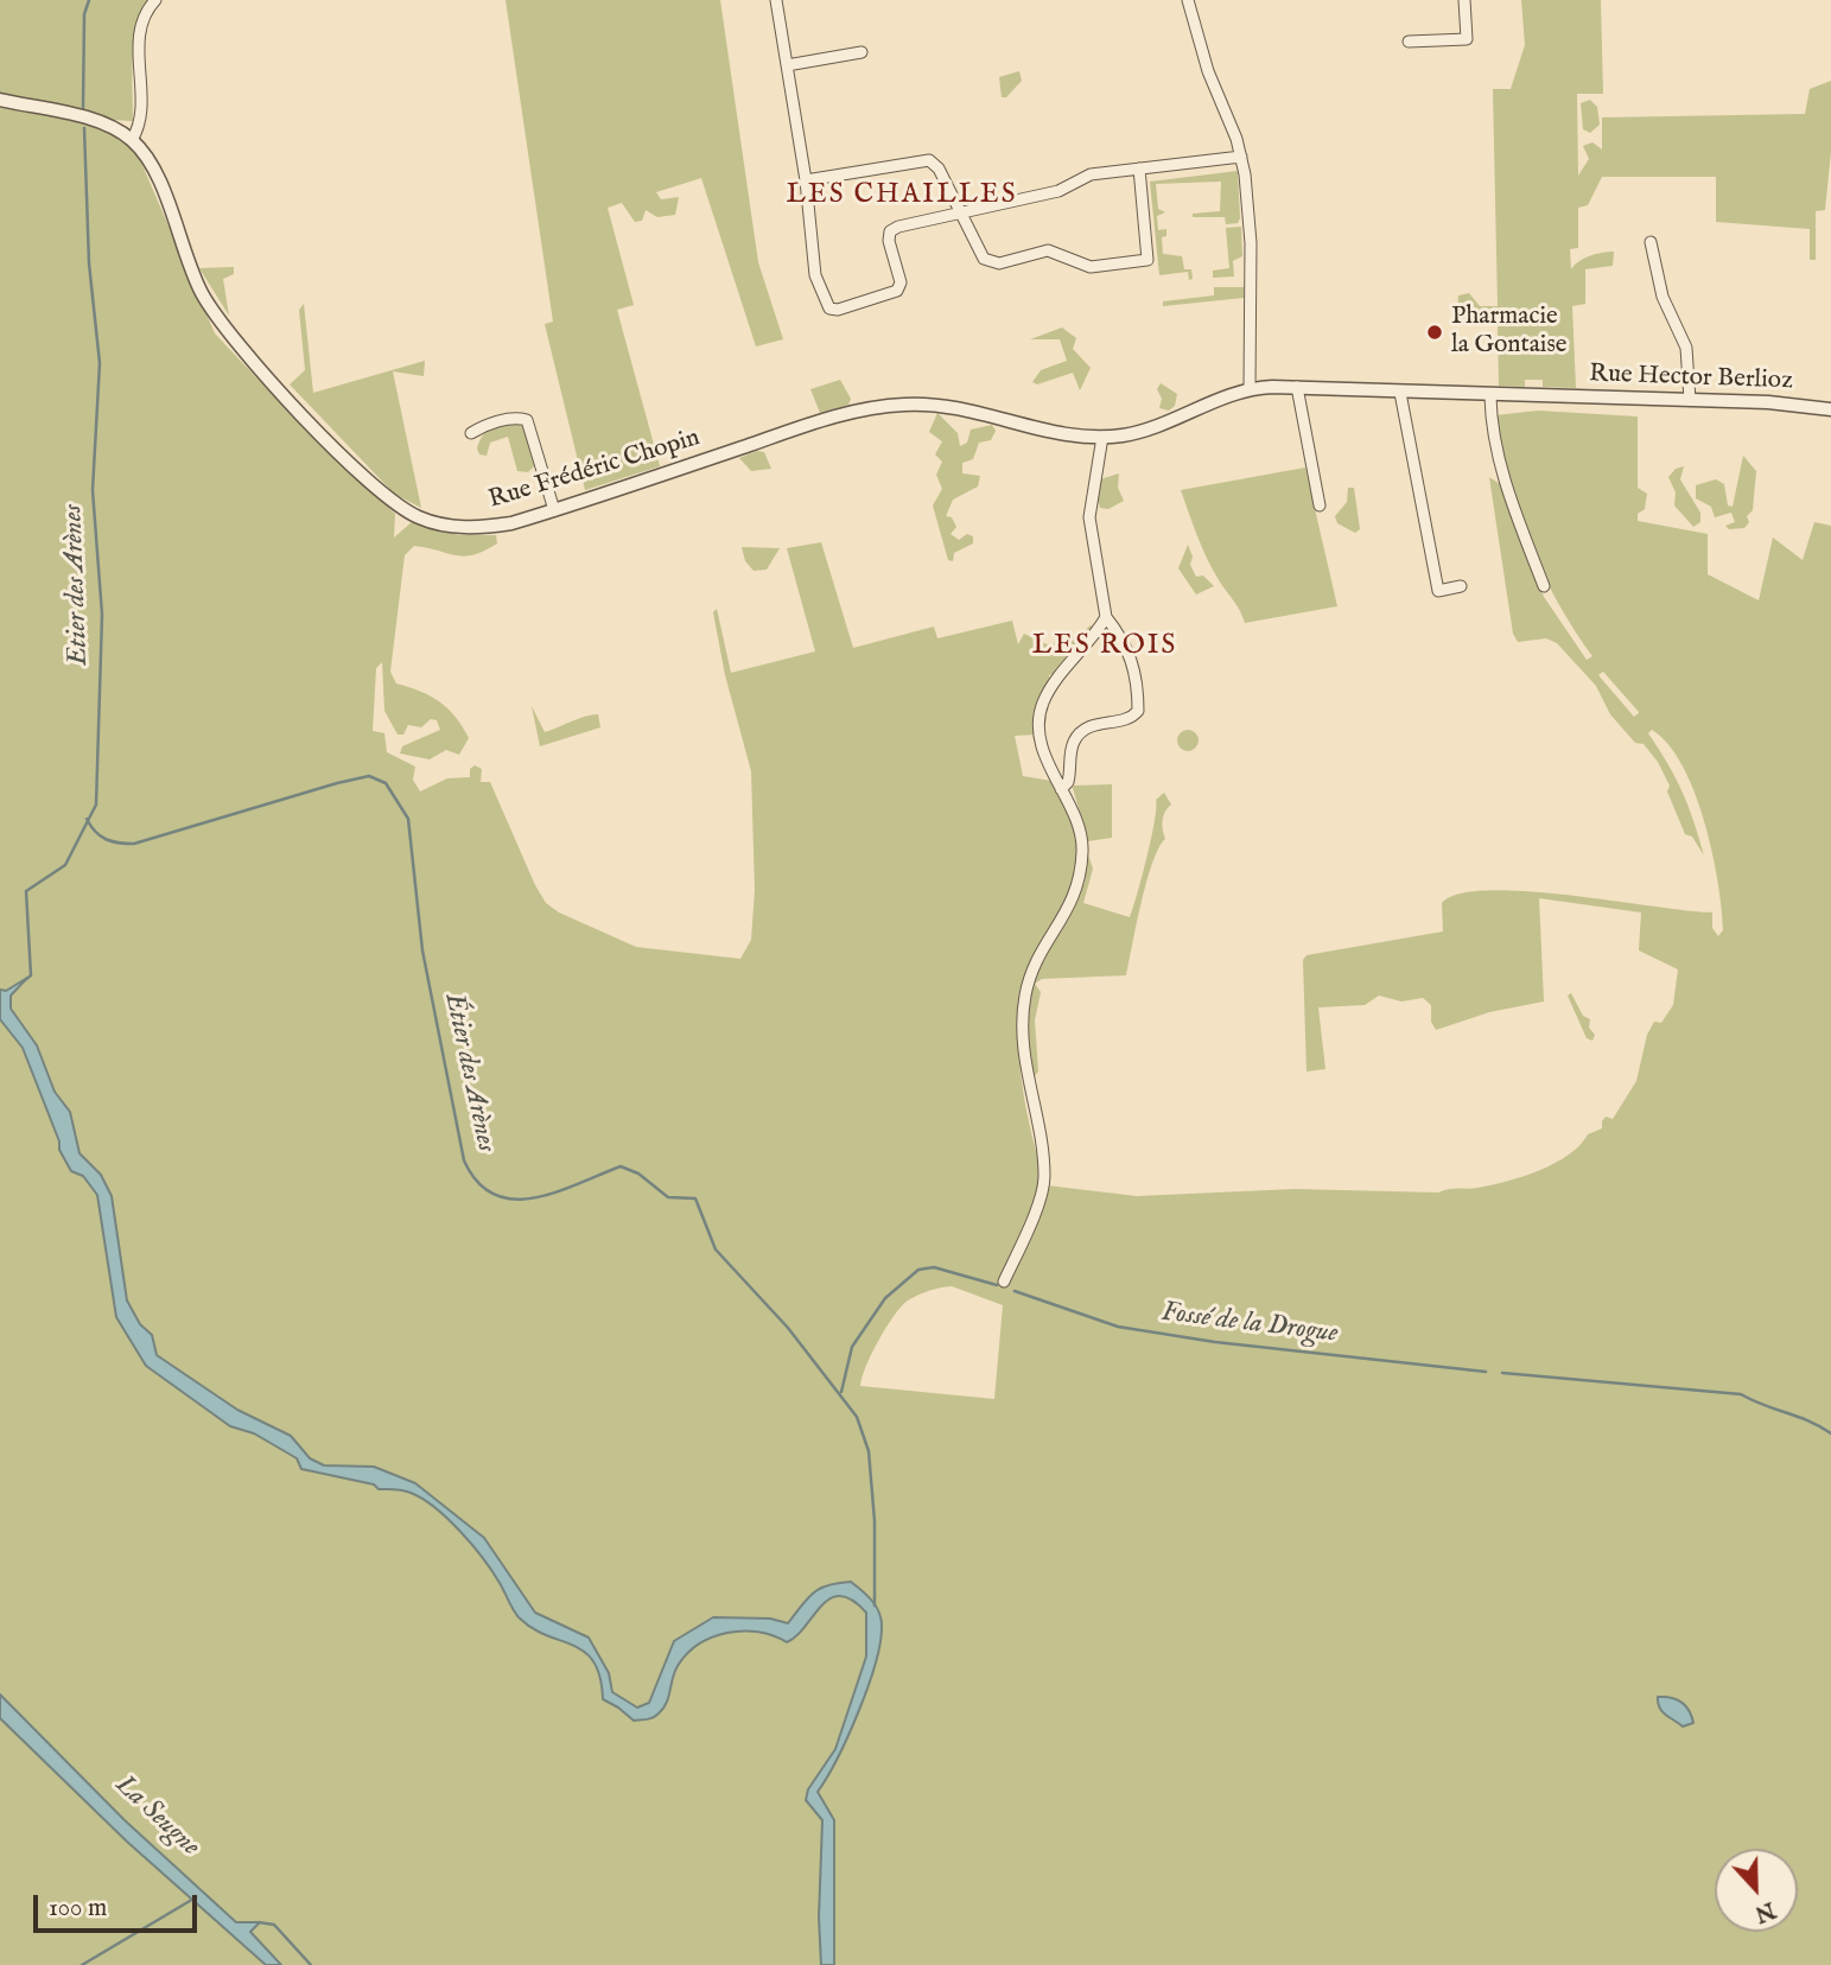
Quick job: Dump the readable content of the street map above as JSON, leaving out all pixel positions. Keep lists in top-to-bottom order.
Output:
{
  "streets": {
    "street": ["Rue Hector Berlioz", "Rue Frédéric Chopin"]
  },
  "crossings": [
    ["Rue Hector Berlioz", "Rue Frédéric Chopin"]
  ],
  "districts": ["LES CHAILLES", "LES ROIS"],
  "water": [
    "Etier des Arènes",
    "Étier des Arènes",
    "Fossé de la Drogue",
    "La Seugne"
  ],
  "places": ["Pharmacie la Gontaise"],
  "scale_bar": "100 m",
  "north": "bottom"
}
